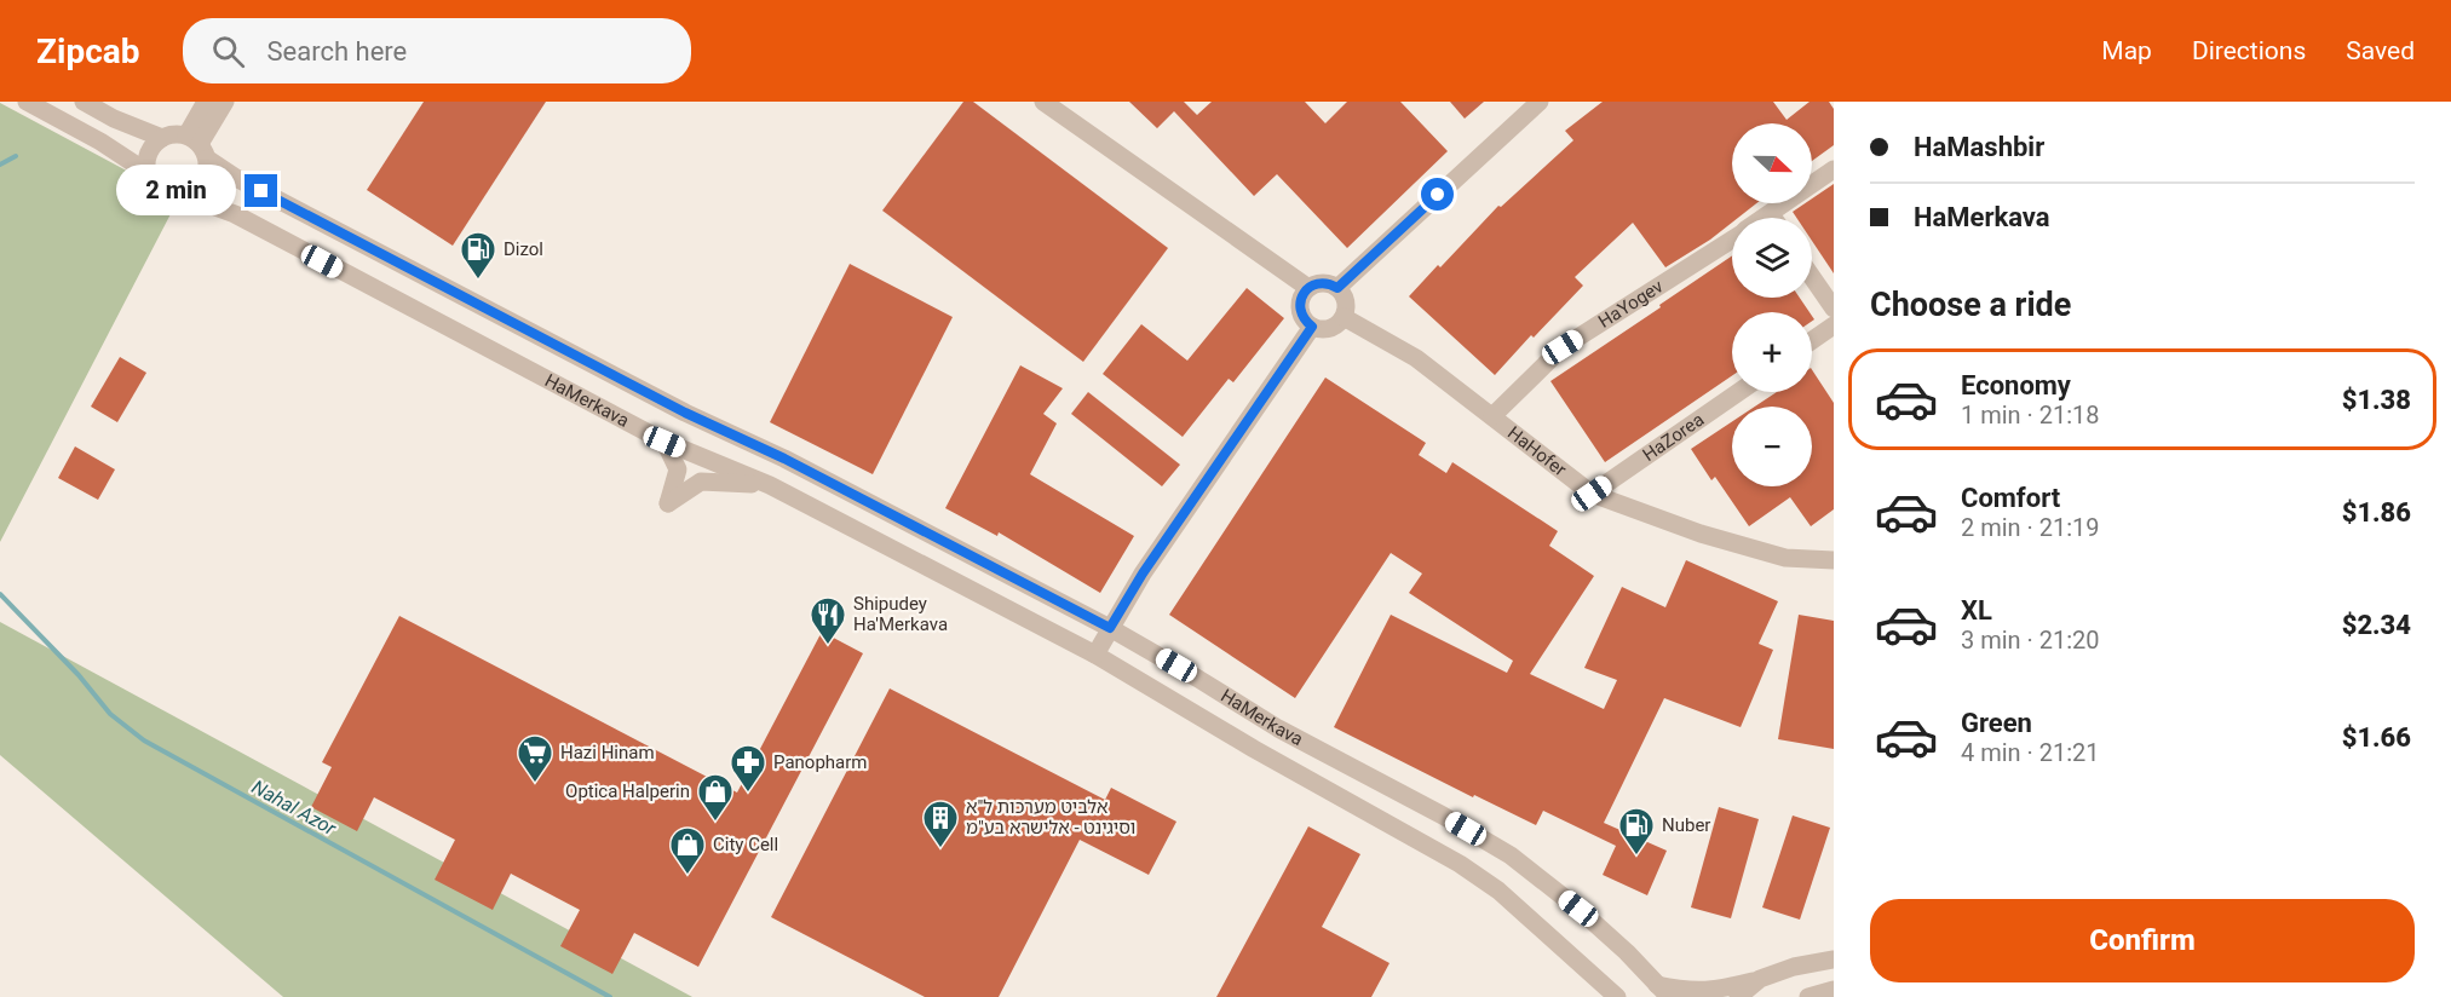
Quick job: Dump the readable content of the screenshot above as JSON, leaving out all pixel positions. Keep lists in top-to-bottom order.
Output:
{
  "streets": {
    "street": [
      "HaYogev",
      "HaMerkava",
      "HaZorea",
      "HaHofer"
    ]
  },
  "crossings": [
    ["HaYogev", "HaHofer"],
    ["HaZorea", "HaHofer"]
  ],
  "water": ["Nahal Azor"],
  "places": {
    "fuel station": ["Dizol", "Nuber"],
    "restaurant": ["Shipudey Ha'Merkava"],
    "supermarket": ["Hazi Hinam"],
    "pharmacy": ["Panopharm"],
    "shop": ["Optica Halperin", "City Cell"],
    "building": ["אלביט מערכות ל\"א וסיגינט - אלישרא בע\"מ"]
  },
  "north": "right",
  "page": {
    "header": "Zipcab",
    "search": "Search here",
    "nav": ["Map", "Directions", "Saved"],
    "banner": ["HaMashbir", "HaMerkava"],
    "map_buttons": ["+", "−"],
    "bubble": "2 min",
    "heading": "Choose a ride",
    "list": [
      {
        "name": "Economy",
        "note": "1 min · 21:18",
        "value": "$1.38"
      },
      {
        "name": "Comfort",
        "note": "2 min · 21:19",
        "value": "$1.86"
      },
      {
        "name": "XL",
        "note": "3 min · 21:20",
        "value": "$2.34"
      },
      {
        "name": "Green",
        "note": "4 min · 21:21",
        "value": "$1.66"
      }
    ],
    "buttons": "Confirm"
  }
}
